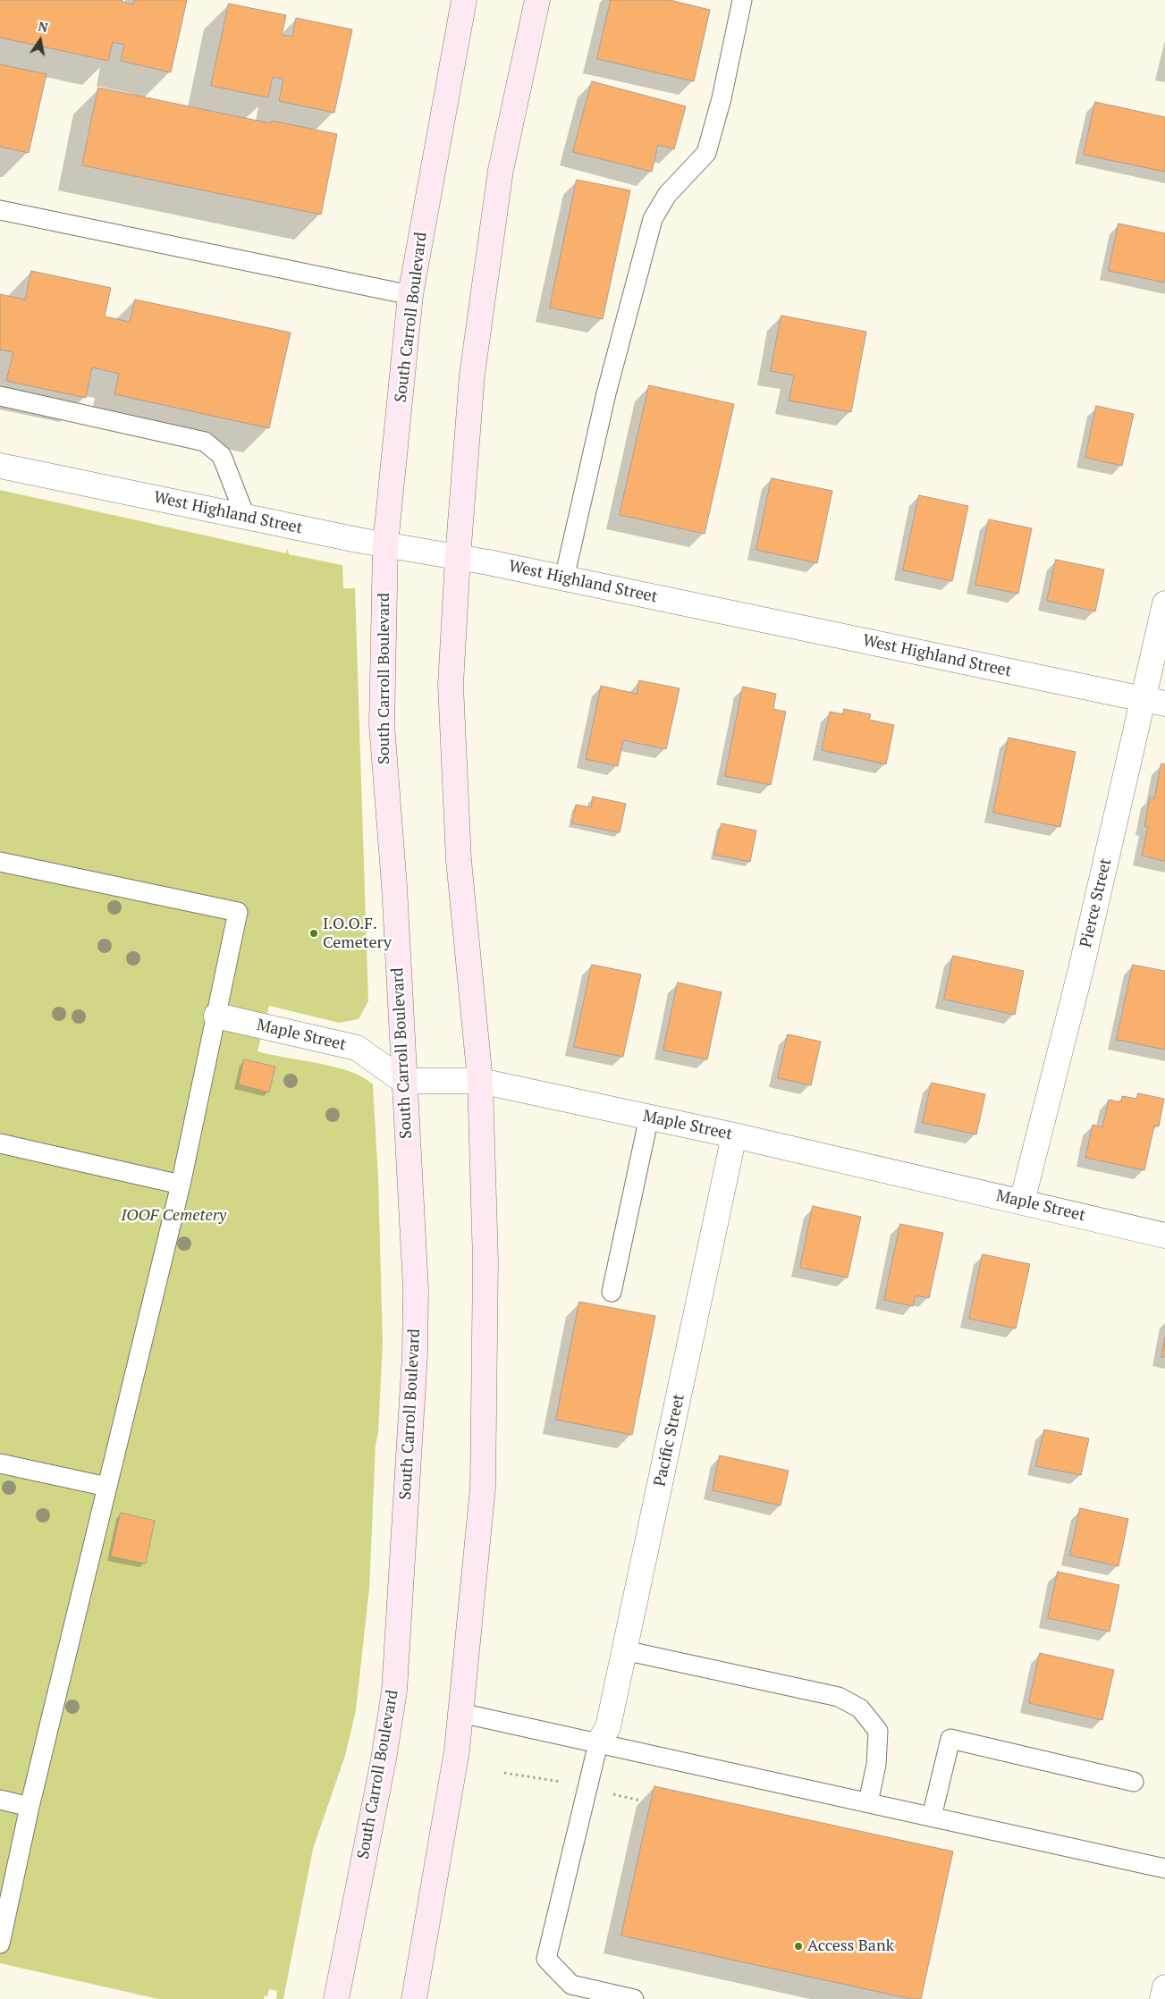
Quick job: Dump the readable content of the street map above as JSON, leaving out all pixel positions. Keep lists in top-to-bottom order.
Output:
{
  "streets": {
    "main road": ["South Carroll Boulevard"],
    "street": [
      "West Highland Street",
      "Pierce Street",
      "Maple Street",
      "Pacific Street"
    ]
  },
  "crossings": [
    ["South Carroll Boulevard", "West Highland Street"],
    ["South Carroll Boulevard", "Maple Street"],
    ["West Highland Street", "Pierce Street"],
    ["Pierce Street", "Maple Street"],
    ["Maple Street", "Pacific Street"]
  ],
  "parks": ["IOOF Cemetery"],
  "places": ["I.O.O.F. Cemetery", "Access Bank"],
  "north": "top"
}
